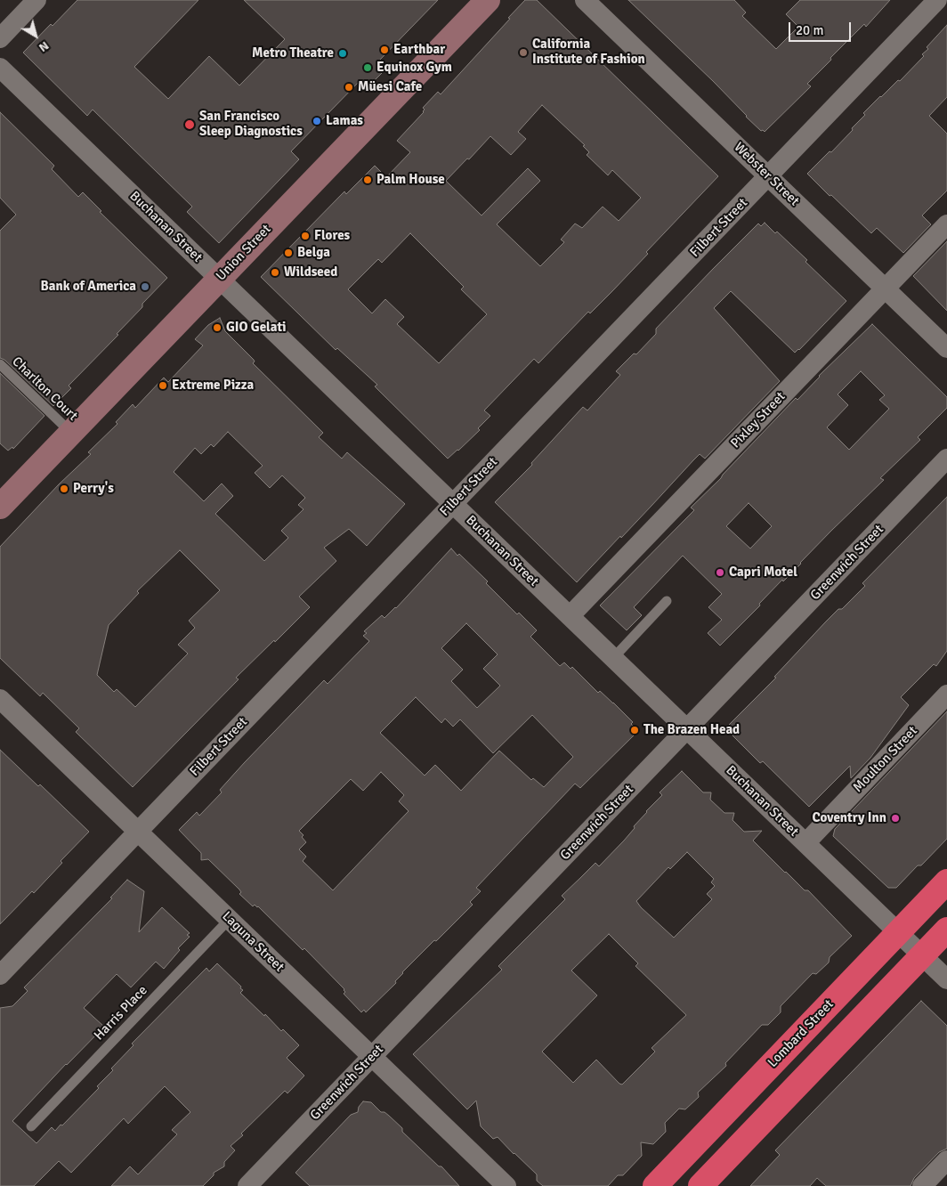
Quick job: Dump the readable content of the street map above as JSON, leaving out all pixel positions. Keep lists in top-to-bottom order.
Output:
{
  "streets": {
    "highway": ["Lombard Street"],
    "street": [
      "Webster Street",
      "Buchanan Street",
      "Filbert Street",
      "Union Street",
      "Pixley Street",
      "Greenwich Street",
      "Moulton Street",
      "Laguna Street"
    ],
    "lane": ["Charlton Court", "Harris Place"]
  },
  "crossings": [
    ["Webster Street", "Filbert Street"],
    ["Webster Street", "Pixley Street"],
    ["Buchanan Street", "Filbert Street"],
    ["Buchanan Street", "Union Street"],
    ["Buchanan Street", "Pixley Street"],
    ["Buchanan Street", "Greenwich Street"],
    ["Buchanan Street", "Moulton Street"],
    ["Buchanan Street", "Lombard Street"],
    ["Filbert Street", "Laguna Street"],
    ["Union Street", "Charlton Court"],
    ["Greenwich Street", "Laguna Street"],
    ["Laguna Street", "Harris Place"]
  ],
  "places": [
    "Earthbar",
    "California Institute of Fashion",
    "Metro Theatre",
    "Equinox Gym",
    "Müesi Cafe",
    "Lamas",
    "San Francisco Sleep Diagnostics",
    "Palm House",
    "Flores",
    "Belga",
    "Wildseed",
    "Bank of America",
    "GIO Gelati",
    "Extreme Pizza",
    "Perry's",
    "Capri Motel",
    "The Brazen Head",
    "Coventry Inn"
  ],
  "scale_bar": "20 m",
  "north": "bottom right"
}
